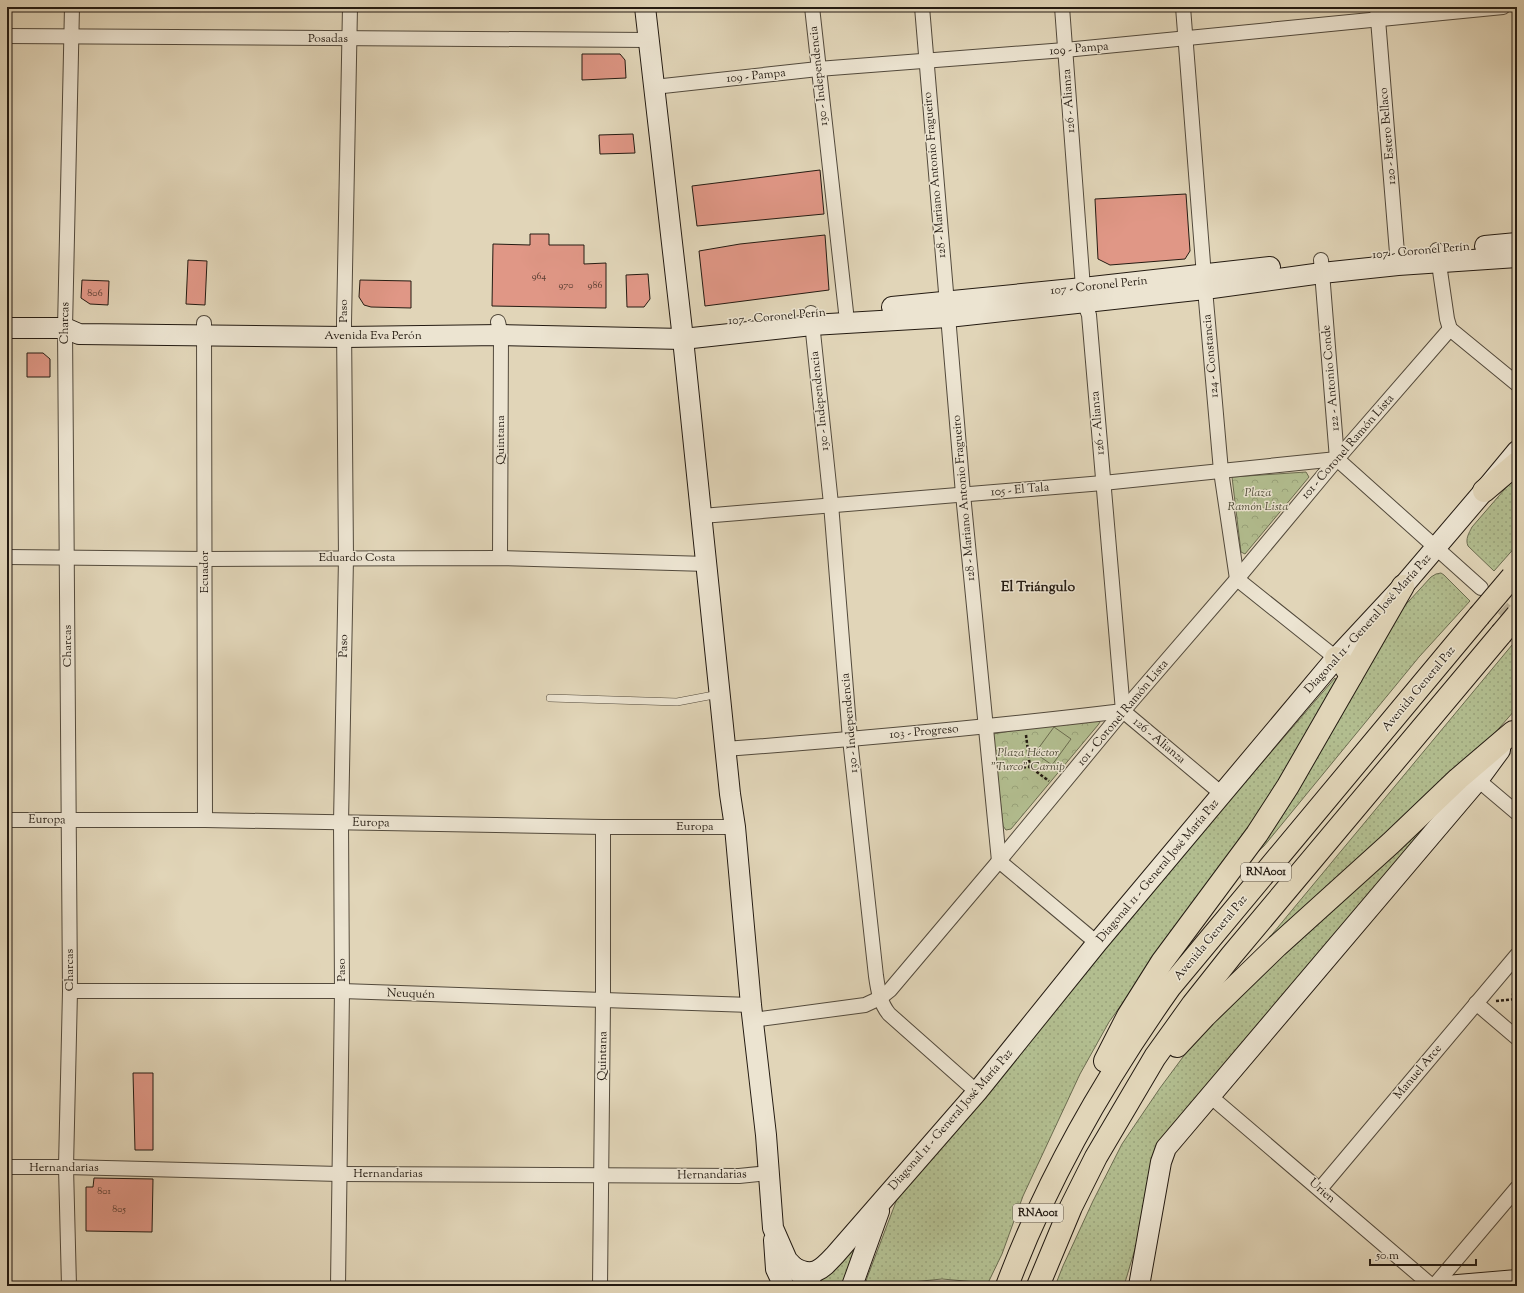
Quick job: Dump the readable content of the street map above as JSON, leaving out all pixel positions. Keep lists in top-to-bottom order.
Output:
{
  "streets": {
    "highway": ["Avenida General Paz", "RNA001"],
    "street": [
      "Posadas",
      "109 - Pampa",
      "130 - Independencia",
      "126 - Alianza",
      "120 - Estero Bellaco",
      "128 - Mariano Antonio Fragueiro",
      "107 - Coronel Perín",
      "Paso",
      "Charcas",
      "Avenida Eva Perón",
      "124 - Constancia",
      "122 - Antonio Conde",
      "Quintana",
      "101 - Coronel Ramón Lista",
      "105 - El Tala",
      "Eduardo Costa",
      "Ecuador",
      "Diagonal 11 - General José María Paz",
      "103 - Progreso",
      "Europa",
      "Neuquén",
      "Manuel Arce",
      "Hernandarias",
      "Urien"
    ]
  },
  "crossings": [
    ["Posadas", "Paso"],
    ["Posadas", "Charcas"],
    ["109 - Pampa", "130 - Independencia"],
    ["109 - Pampa", "126 - Alianza"],
    ["109 - Pampa", "120 - Estero Bellaco"],
    ["109 - Pampa", "128 - Mariano Antonio Fragueiro"],
    ["109 - Pampa", "124 - Constancia"],
    ["130 - Independencia", "107 - Coronel Perín"],
    ["130 - Independencia", "101 - Coronel Ramón Lista"],
    ["130 - Independencia", "105 - El Tala"],
    ["130 - Independencia", "Diagonal 11 - General José María Paz"],
    ["130 - Independencia", "103 - Progreso"],
    ["126 - Alianza", "107 - Coronel Perín"],
    ["126 - Alianza", "101 - Coronel Ramón Lista"],
    ["126 - Alianza", "105 - El Tala"],
    ["126 - Alianza", "Diagonal 11 - General José María Paz"],
    ["126 - Alianza", "103 - Progreso"],
    ["120 - Estero Bellaco", "107 - Coronel Perín"],
    ["128 - Mariano Antonio Fragueiro", "107 - Coronel Perín"],
    ["128 - Mariano Antonio Fragueiro", "101 - Coronel Ramón Lista"],
    ["128 - Mariano Antonio Fragueiro", "105 - El Tala"],
    ["128 - Mariano Antonio Fragueiro", "103 - Progreso"],
    ["107 - Coronel Perín", "Avenida Eva Perón"],
    ["107 - Coronel Perín", "124 - Constancia"],
    ["107 - Coronel Perín", "122 - Antonio Conde"],
    ["Paso", "Avenida Eva Perón"],
    ["Paso", "Eduardo Costa"],
    ["Paso", "Europa"],
    ["Paso", "Neuquén"],
    ["Paso", "Hernandarias"],
    ["Charcas", "Avenida Eva Perón"],
    ["Charcas", "Eduardo Costa"],
    ["Charcas", "Europa"],
    ["Charcas", "Neuquén"],
    ["Charcas", "Hernandarias"],
    ["Avenida Eva Perón", "Quintana"],
    ["Avenida Eva Perón", "Ecuador"],
    ["124 - Constancia", "101 - Coronel Ramón Lista"],
    ["124 - Constancia", "105 - El Tala"],
    ["122 - Antonio Conde", "101 - Coronel Ramón Lista"],
    ["122 - Antonio Conde", "105 - El Tala"],
    ["Quintana", "Eduardo Costa"],
    ["Quintana", "Europa"],
    ["Quintana", "Neuquén"],
    ["Quintana", "Hernandarias"],
    ["101 - Coronel Ramón Lista", "105 - El Tala"],
    ["101 - Coronel Ramón Lista", "103 - Progreso"],
    ["101 - Coronel Ramón Lista", "Neuquén"],
    ["Eduardo Costa", "Ecuador"],
    ["Ecuador", "Europa"],
    ["Manuel Arce", "Urien"]
  ],
  "districts": ["El Triángulo"],
  "parks": ["Plaza Ramón Lista", "Plaza Héctor \"Turco\" Carnip"],
  "house_numbers": [
    "964",
    "970",
    "986",
    "806",
    "801",
    "805"
  ],
  "scale_bar": "50 m"
}
